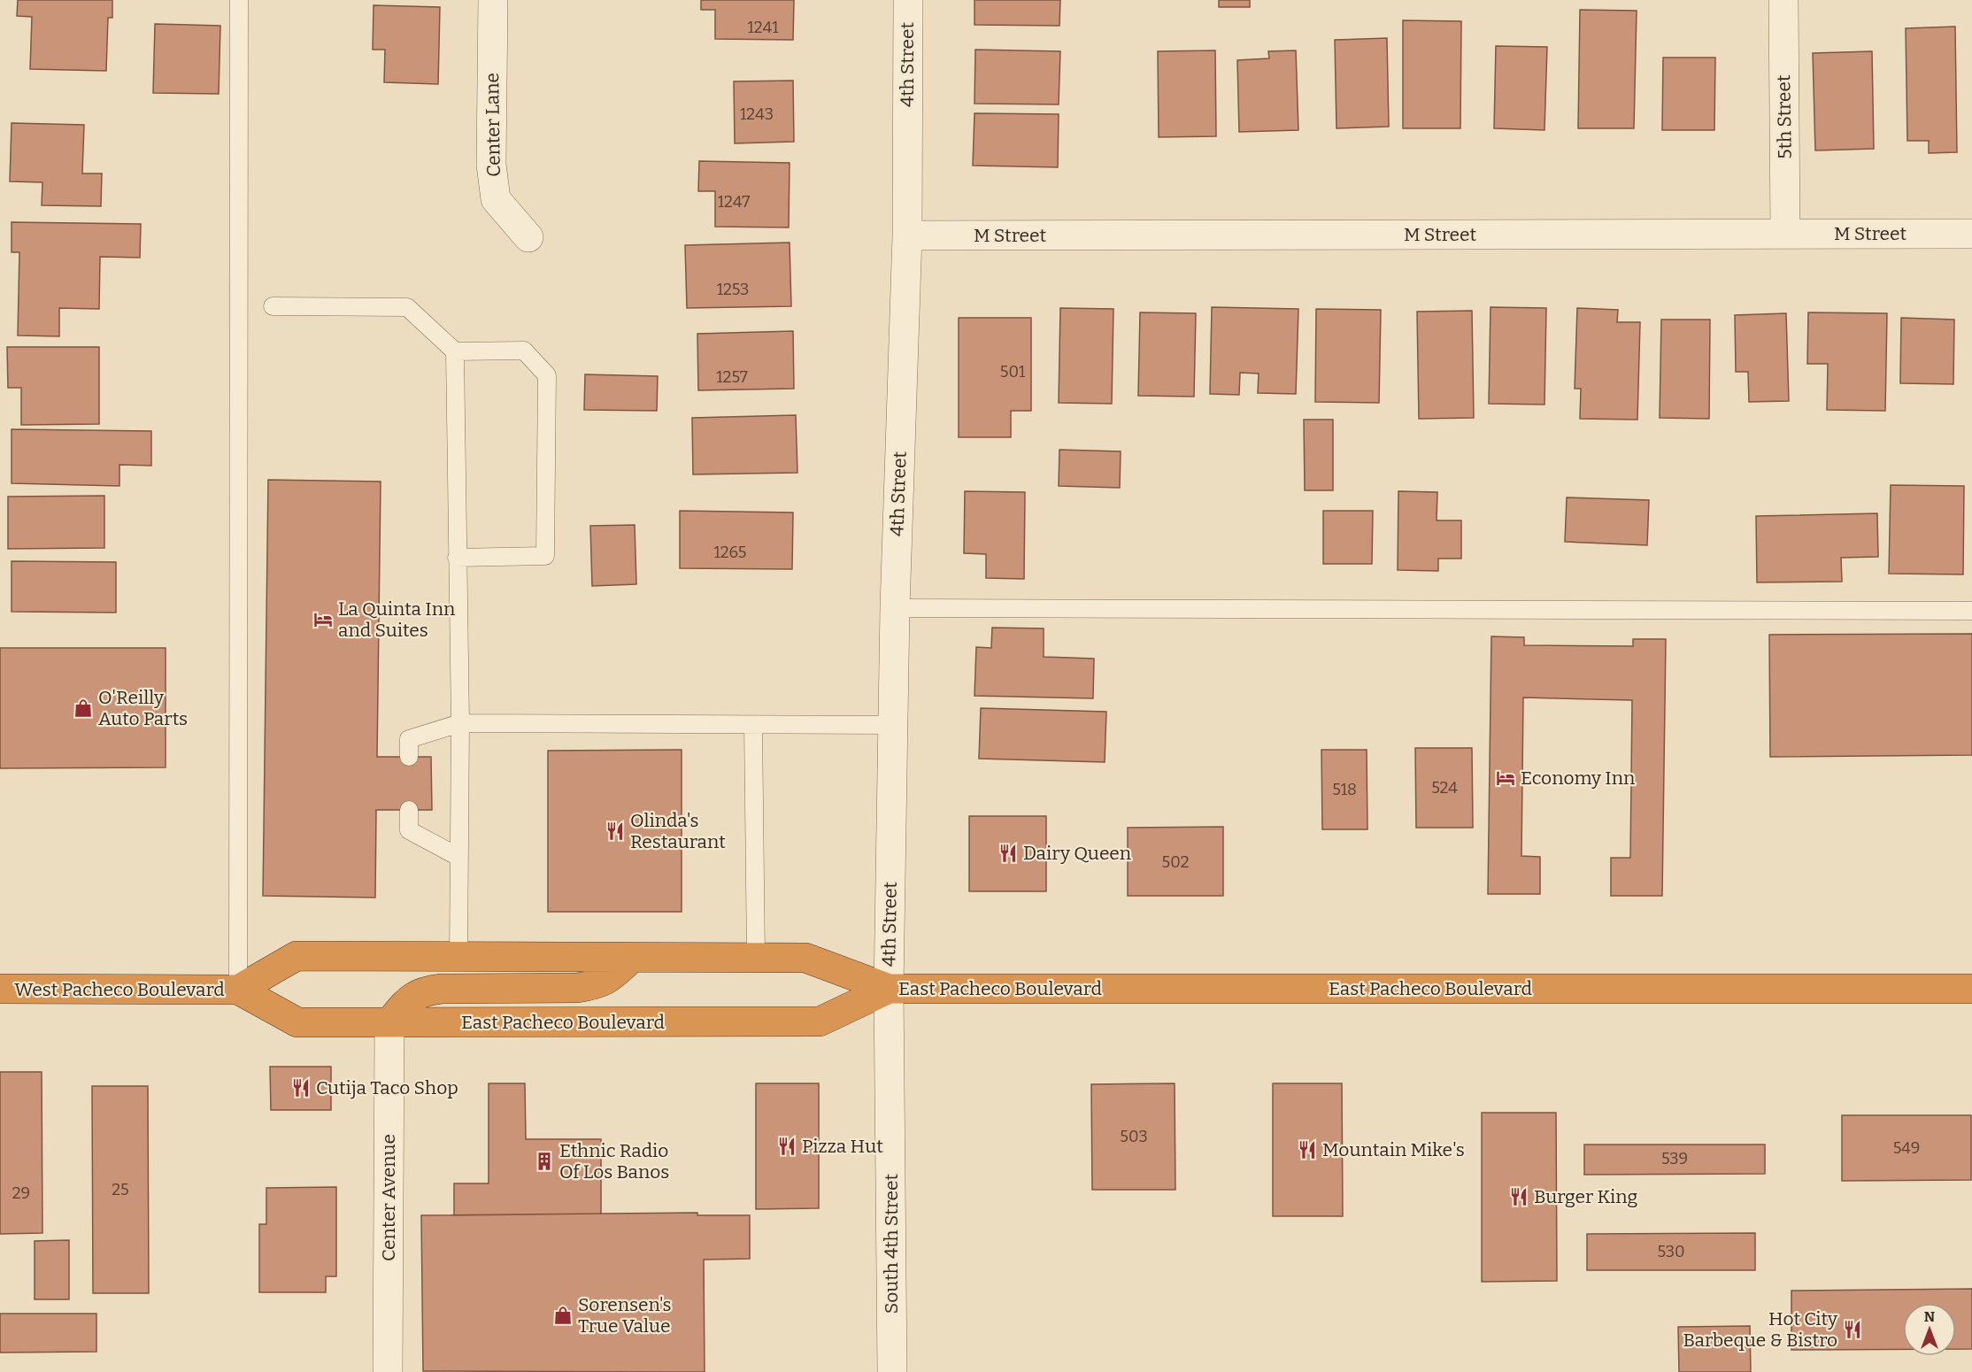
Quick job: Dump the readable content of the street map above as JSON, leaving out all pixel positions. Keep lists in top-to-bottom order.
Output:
{
  "streets": {
    "highway": ["East Pacheco Boulevard", "West Pacheco Boulevard"],
    "street": [
      "4th Street",
      "5th Street",
      "Center Lane",
      "M Street",
      "Center Avenue",
      "South 4th Street"
    ]
  },
  "crossings": [
    ["4th Street", "M Street"],
    ["4th Street", "East Pacheco Boulevard"],
    ["4th Street", "South 4th Street"],
    ["5th Street", "M Street"],
    ["East Pacheco Boulevard", "West Pacheco Boulevard"],
    ["East Pacheco Boulevard", "Center Avenue"],
    ["East Pacheco Boulevard", "South 4th Street"],
    ["West Pacheco Boulevard", "Center Avenue"]
  ],
  "places": {
    "hotel": ["La Quinta Inn and Suites", "Economy Inn"],
    "shop": ["O'Reilly Auto Parts", "Sorensen's True Value"],
    "restaurant": [
      "Olinda's Restaurant",
      "Dairy Queen",
      "Cutija Taco Shop",
      "Pizza Hut",
      "Mountain Mike's",
      "Burger King",
      "Hot City Barbeque & Bistro"
    ],
    "building": ["Ethnic Radio Of Los Banos"]
  },
  "house_numbers": [
    "1241",
    "1243",
    "1247",
    "1253",
    "501",
    "1257",
    "1265",
    "524",
    "518",
    "502",
    "503",
    "549",
    "539",
    "25",
    "29",
    "530"
  ],
  "north": "top"
}
